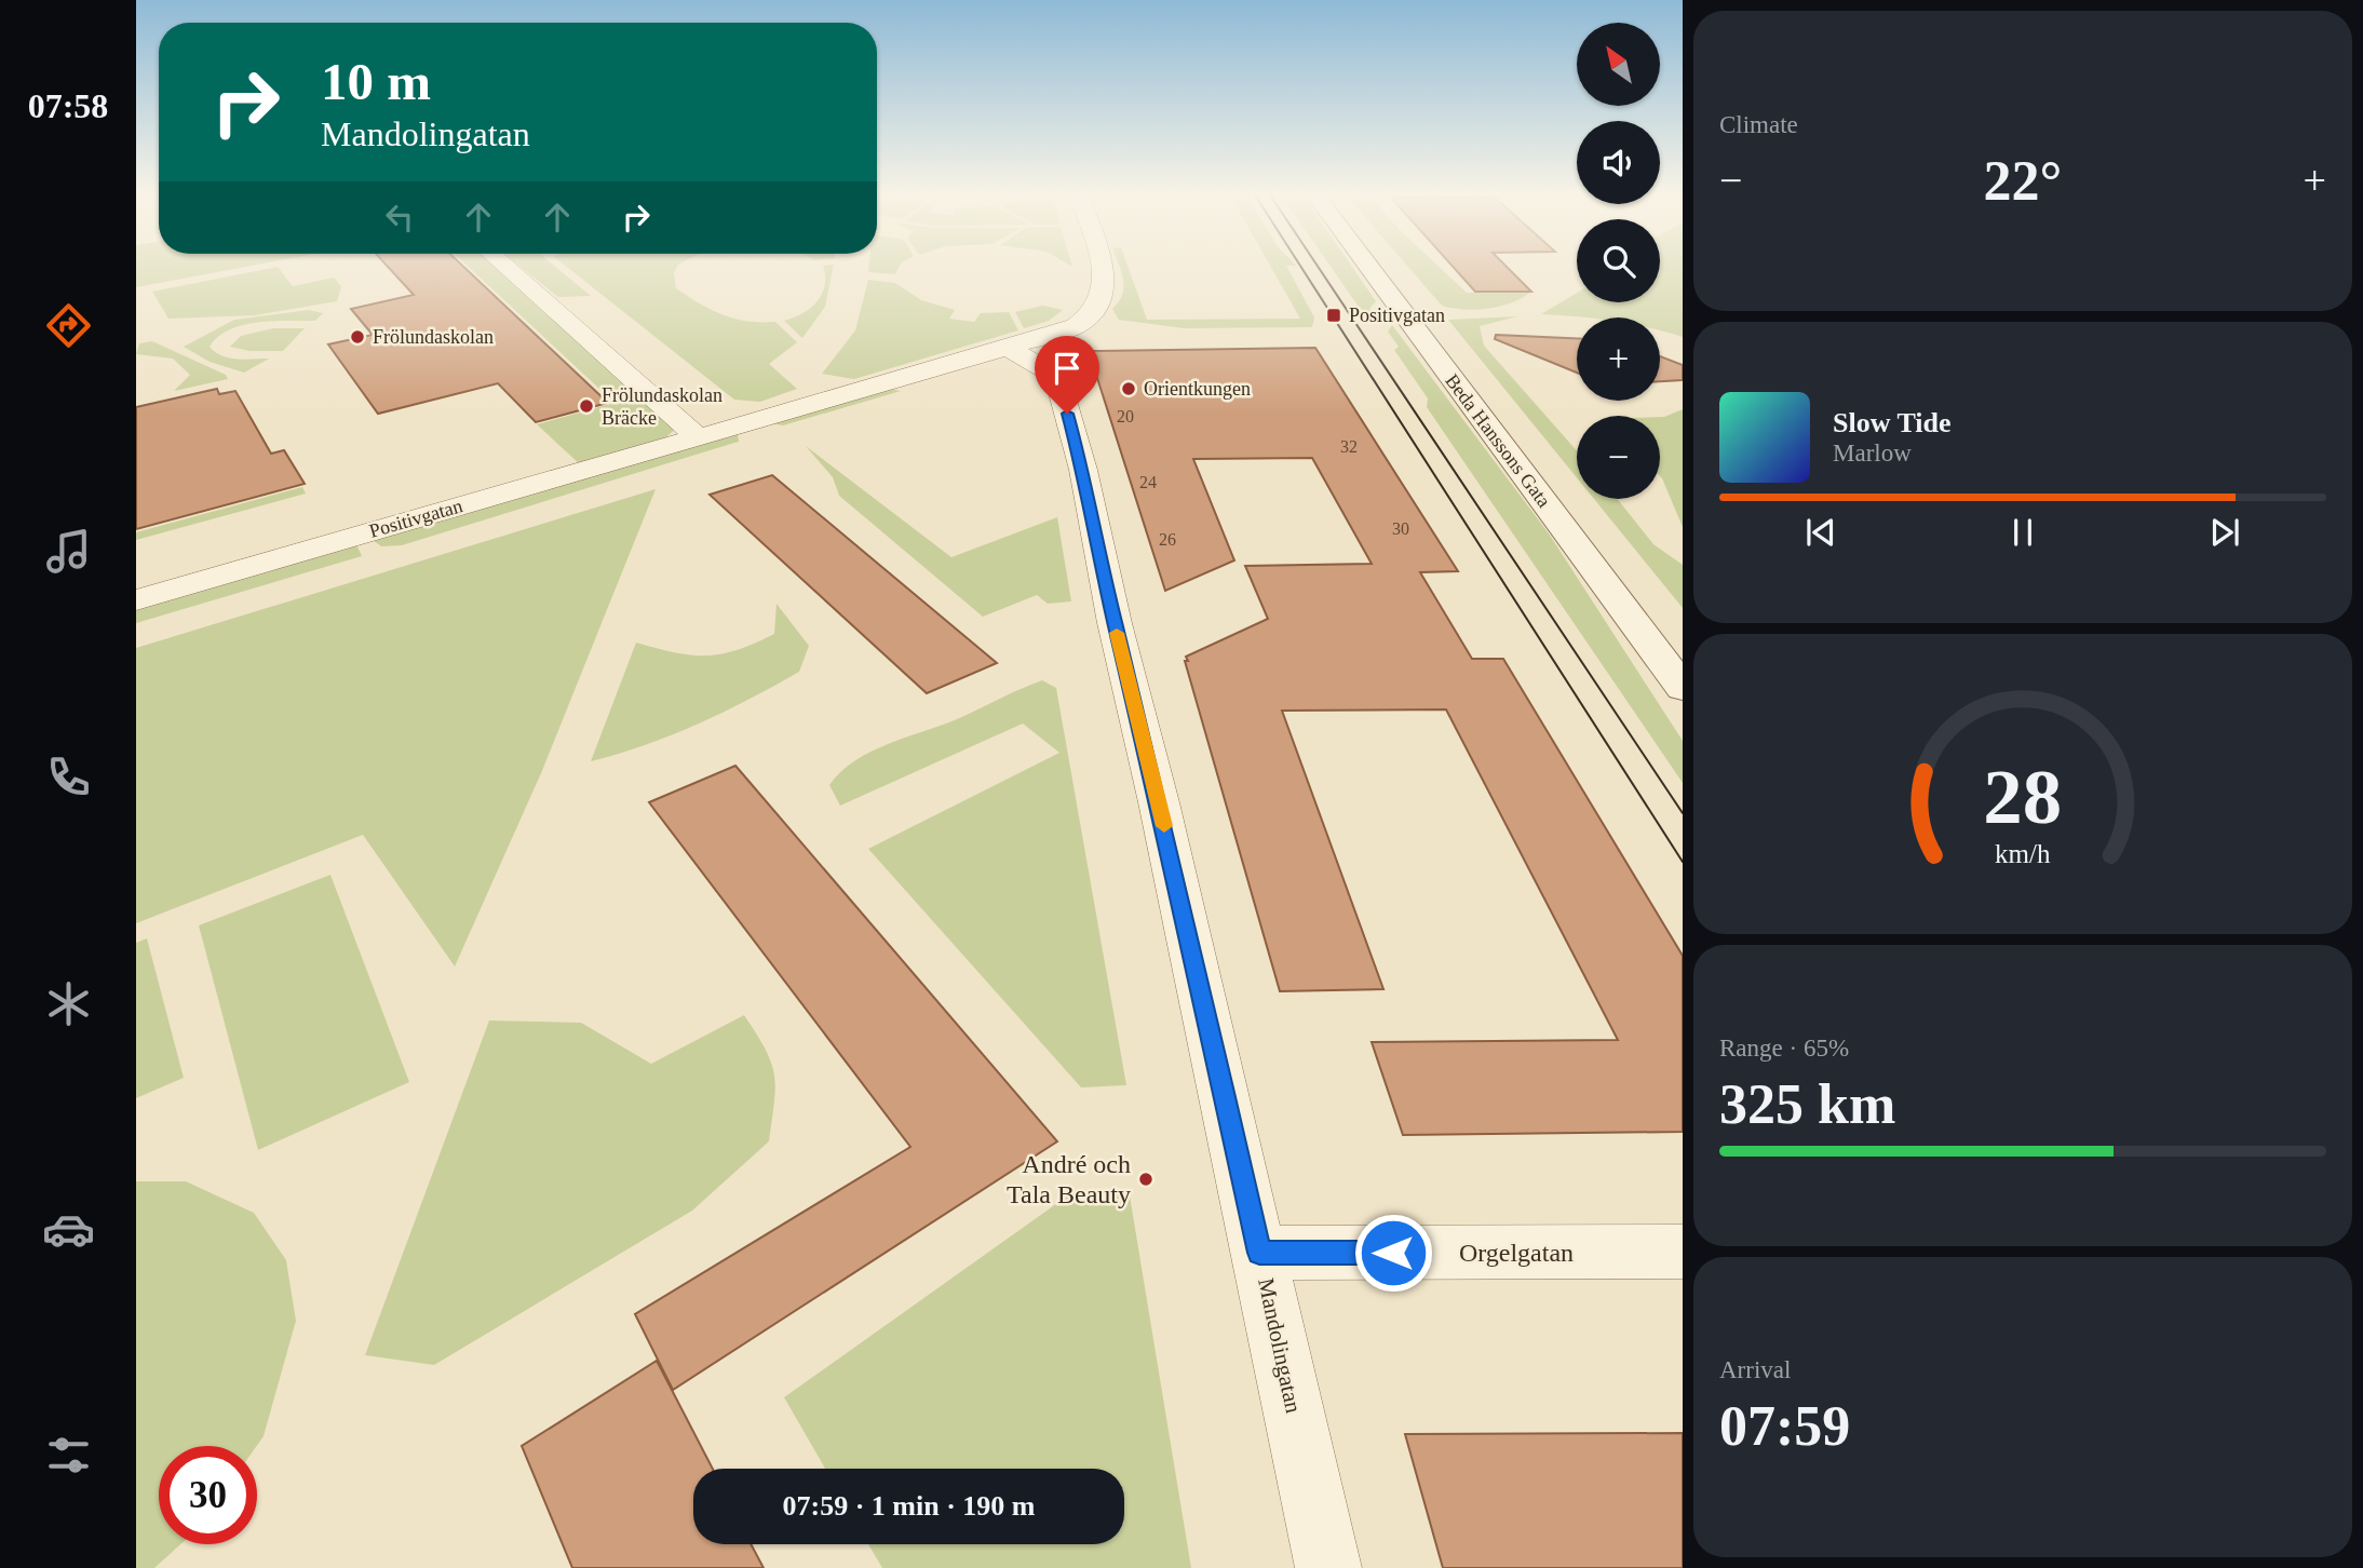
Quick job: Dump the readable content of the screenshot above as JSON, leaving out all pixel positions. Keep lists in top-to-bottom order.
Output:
{
  "streets": {
    "street": [
      "Beda Hanssons Gata",
      "Positivgatan",
      "Orgelgatan",
      "Mandolingatan"
    ]
  },
  "crossings": [
    ["Positivgatan", "Mandolingatan"],
    ["Orgelgatan", "Mandolingatan"]
  ],
  "places": {
    "transit": ["Positivgatan"],
    "other": [
      "Frölundaskolan",
      "Orientkungen",
      "Frölundaskolan Bräcke",
      "André och Tala Beauty"
    ]
  },
  "house_numbers": [
    "20",
    "32",
    "24",
    "30",
    "26"
  ],
  "north": "top left",
  "page": {
    "tabs": "07:58",
    "tile": [
      "Climate",
      ["Range · 65%", "325 km"],
      ["Arrival", "07:59"]
    ],
    "map_buttons": ["+", "−"],
    "turn": ["10 m", "Mandolingatan"],
    "heat": ["−", "22°", "+"],
    "song": ["Slow Tide", "Marlow"],
    "limit": "30",
    "trip": "07:59 · 1 min · 190 m",
    "gauge": ["28", "km/h"]
  }
}
